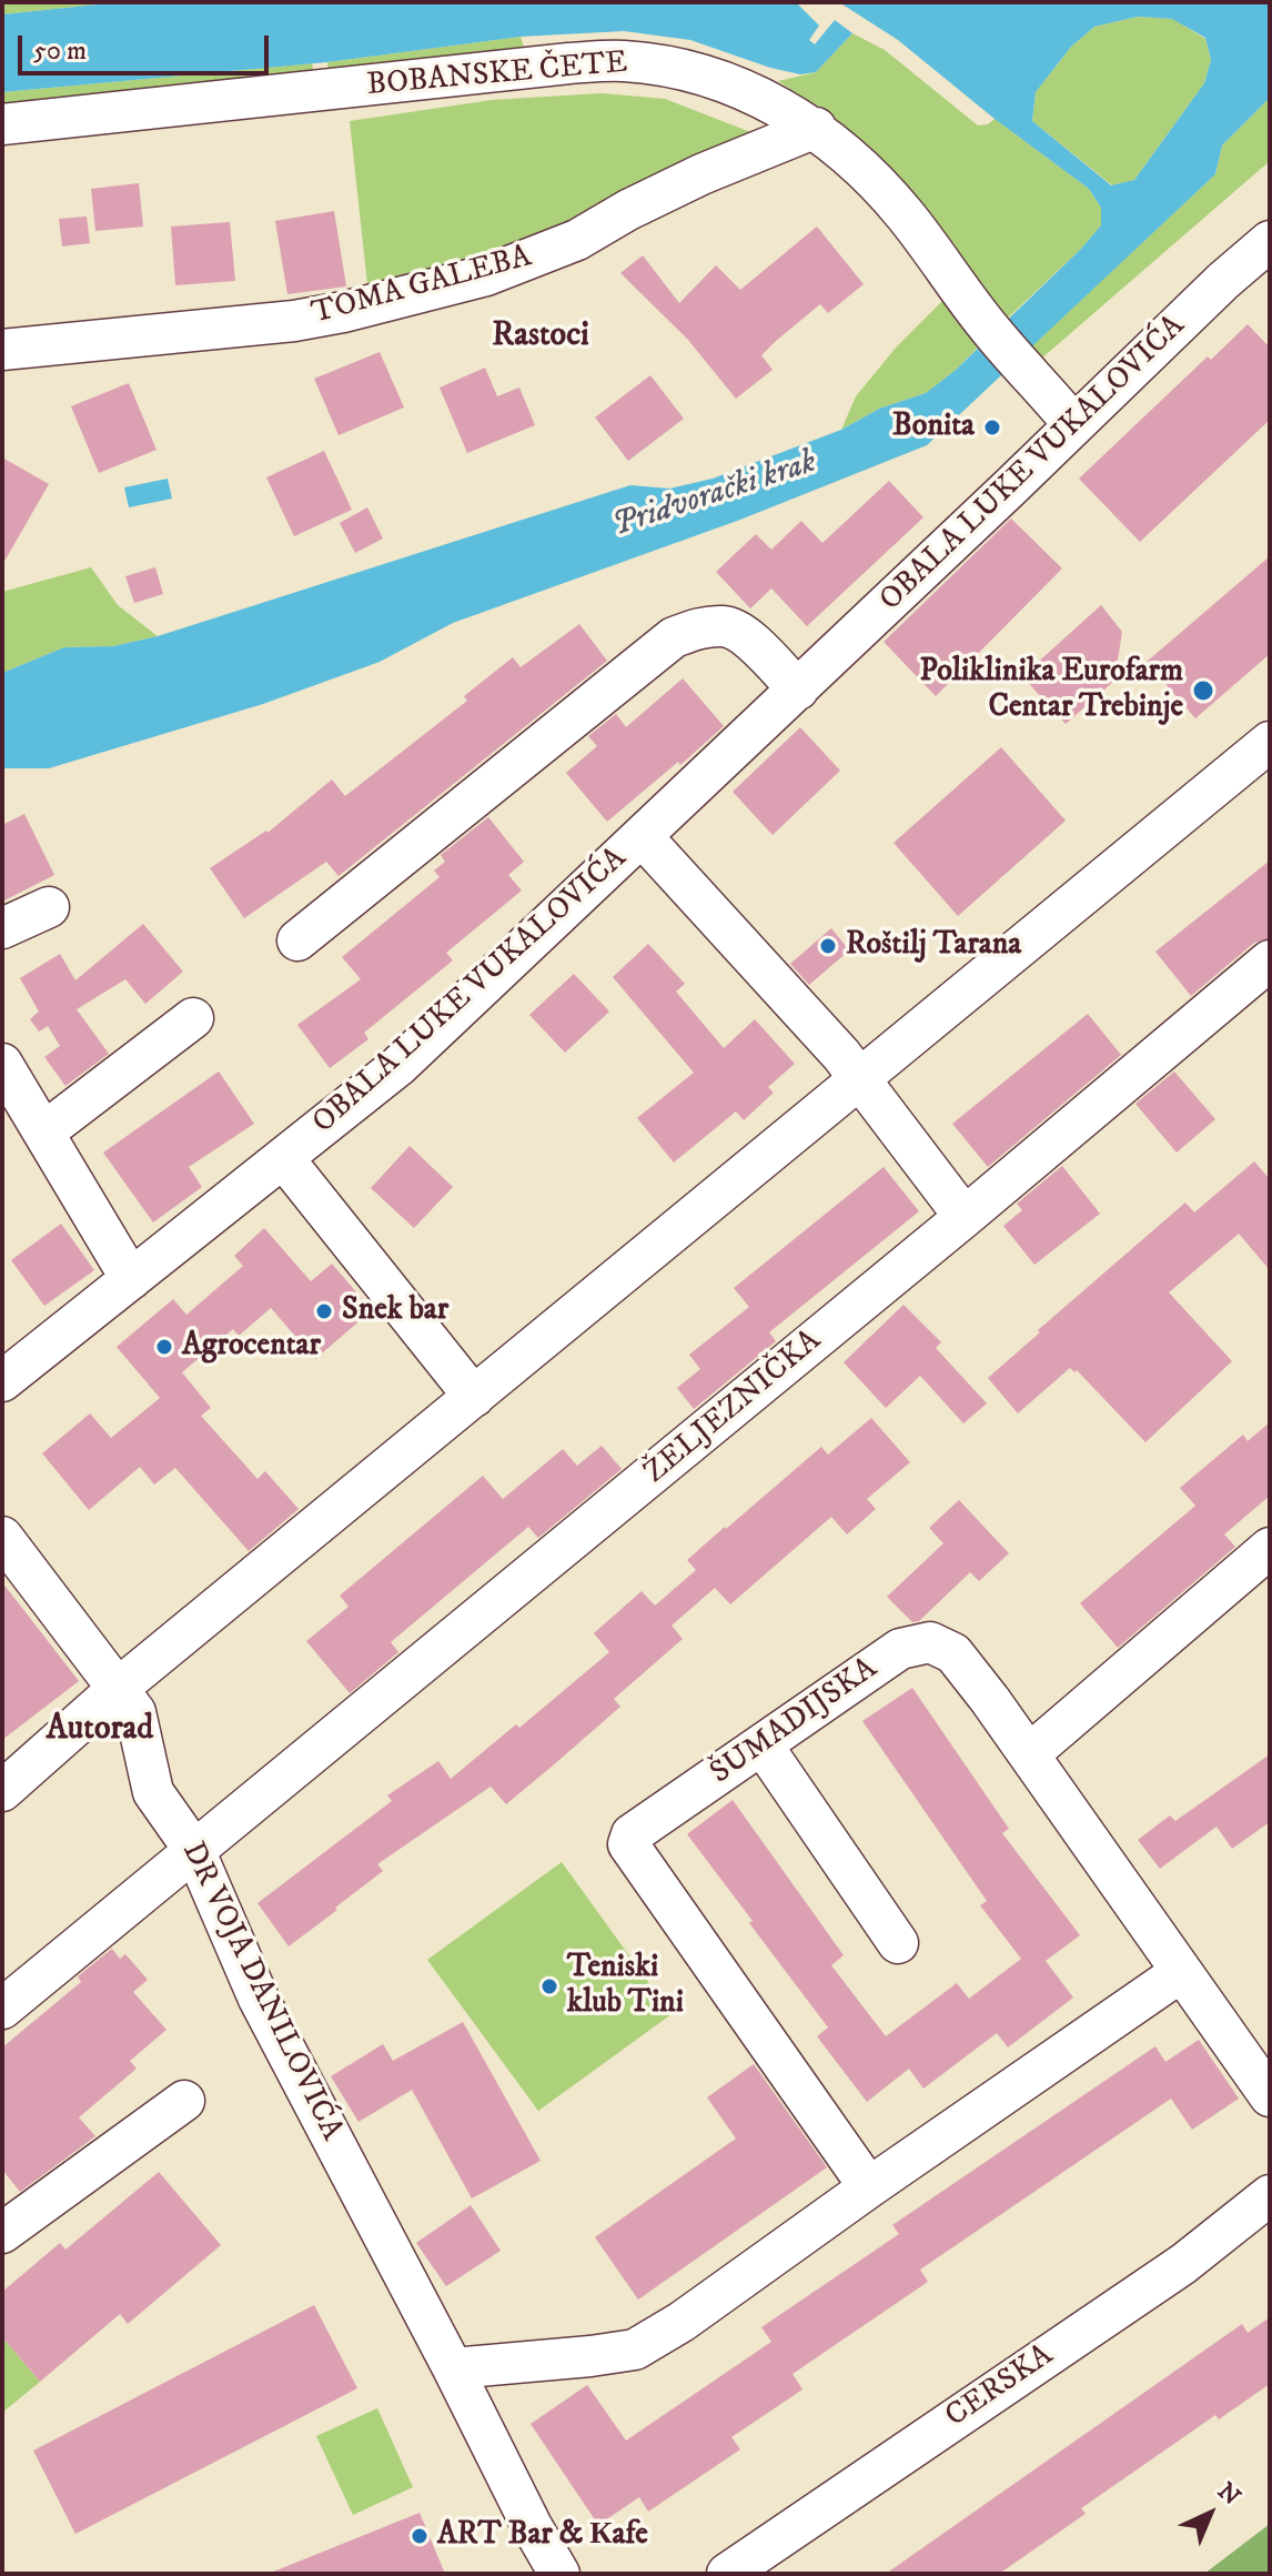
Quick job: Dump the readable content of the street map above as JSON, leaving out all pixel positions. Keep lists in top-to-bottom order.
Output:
{
  "streets": {
    "street": [
      "BOBANSKE ČETE",
      "TOMA GALEBA",
      "OBALA LUKE VUKALOVIĆA",
      "ŽELJEZNIČKA",
      "ŠUMADIJSKA",
      "DR VOJA DANILOVIĆA",
      "CERSKA"
    ]
  },
  "crossings": [
    ["BOBANSKE ČETE", "TOMA GALEBA"],
    ["BOBANSKE ČETE", "OBALA LUKE VUKALOVIĆA"],
    ["ŽELJEZNIČKA", "DR VOJA DANILOVIĆA"]
  ],
  "districts": ["Rastoci", "Autorad"],
  "water": ["Pridvorački krak"],
  "places": [
    "Bonita",
    "Poliklinika Eurofarm Centar Trebinje",
    "Roštilj Tarana",
    "Snek bar",
    "Agrocentar",
    "Teniski klub Tini",
    "ART Bar & Кafe"
  ],
  "scale_bar": "50 m",
  "north": "top right"
}
